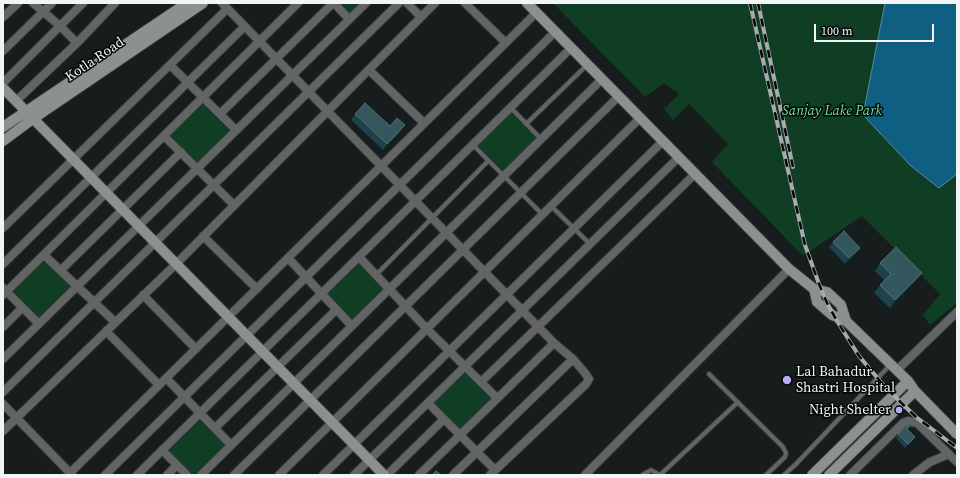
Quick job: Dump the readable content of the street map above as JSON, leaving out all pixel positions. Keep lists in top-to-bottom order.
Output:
{
  "streets": {
    "street": ["Kotla Road"]
  },
  "parks": ["Sanjay Lake Park"],
  "places": ["Lal Bahadur Shastri Hospital", "Night Shelter"],
  "scale_bar": "100 m"
}
